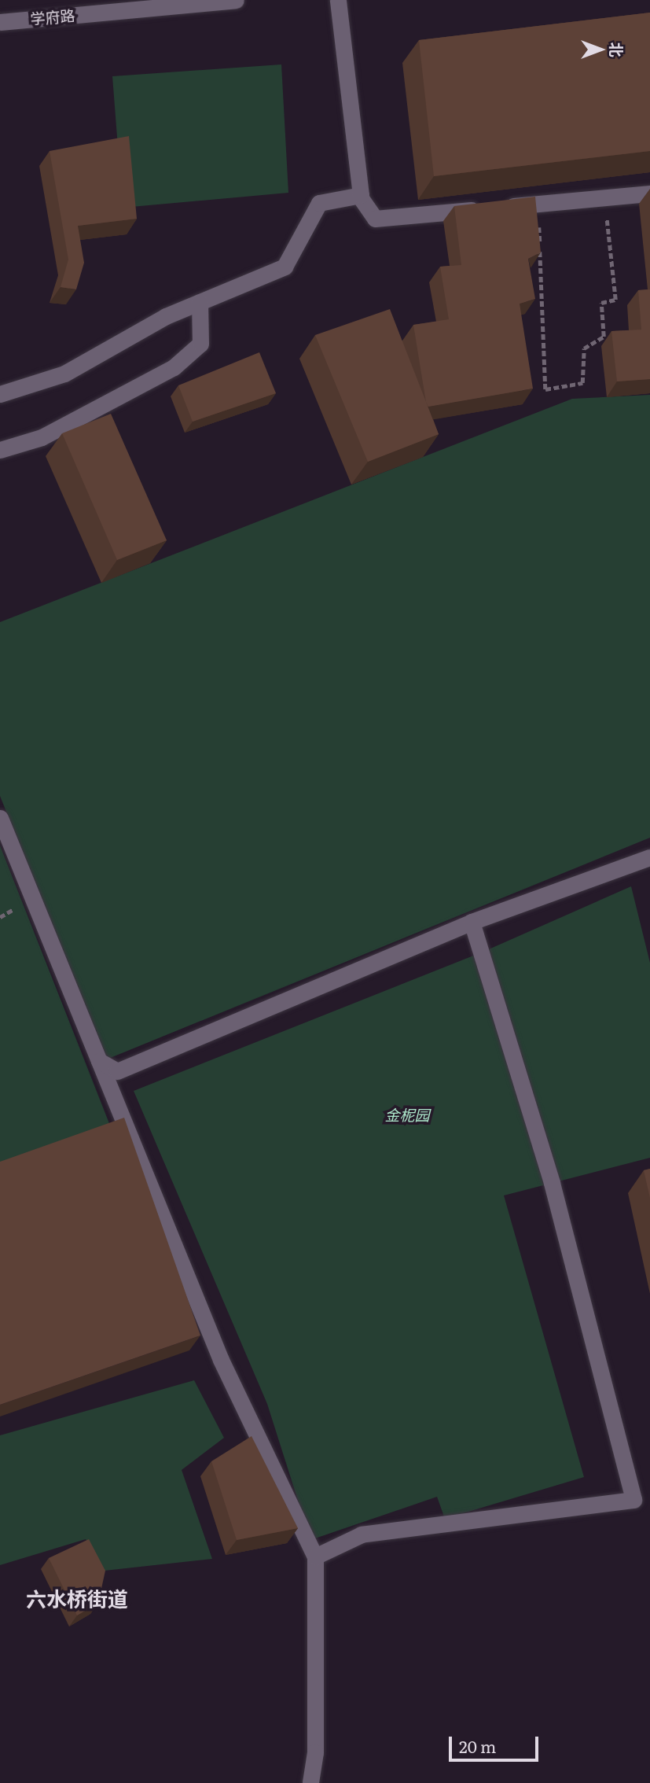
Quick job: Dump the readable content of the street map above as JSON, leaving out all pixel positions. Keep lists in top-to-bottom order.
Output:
{
  "streets": {
    "street": ["学府路"]
  },
  "districts": ["六水桥街道"],
  "parks": ["金柅园"],
  "scale_bar": "20 m",
  "north": "right"
}
